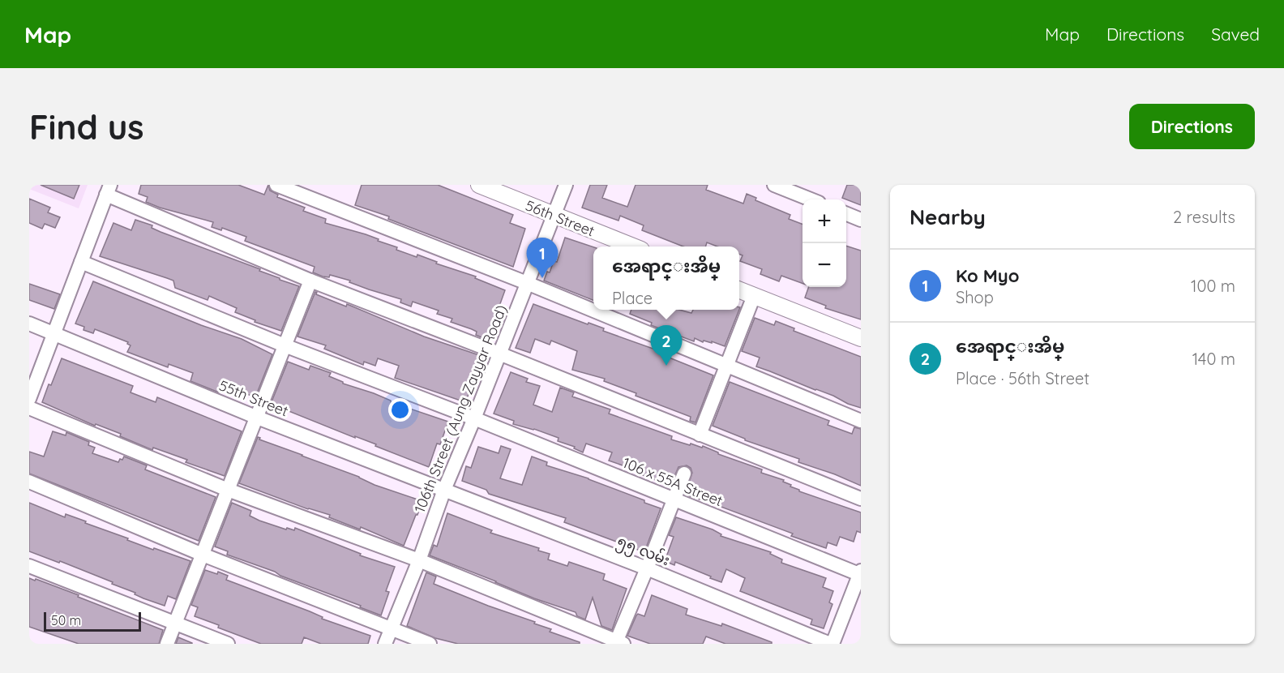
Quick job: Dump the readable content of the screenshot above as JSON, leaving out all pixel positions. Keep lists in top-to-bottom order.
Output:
{
  "streets": {
    "street": [
      "56th Street",
      "55th Street",
      "106th Street (Aung Zayyar Road)",
      "106 x 55A Street",
      "၅၅ လမ်း"
    ]
  },
  "crossings": [
    ["56th Street", "106th Street (Aung Zayyar Road)"],
    ["55th Street", "106th Street (Aung Zayyar Road)"],
    ["55th Street", "၅၅ လမ်း"],
    ["106th Street (Aung Zayyar Road)", "106 x 55A Street"],
    ["106th Street (Aung Zayyar Road)", "၅၅ လမ်း"]
  ],
  "scale_bar": "50 m",
  "page": {
    "header": "Map",
    "nav": ["Map", "Directions", "Saved"],
    "buttons": "Directions",
    "title": "Find us",
    "heading": ["Nearby", "2 results"],
    "map_buttons": ["+", "−"],
    "pins": ["1", "2"],
    "popup": ["အေရာင္းအိမ္", "Place"],
    "list": [
      {
        "mark": "1",
        "name": "Ko Myo",
        "note": "Shop",
        "value": "100 m"
      },
      {
        "mark": "2",
        "name": "အေရာင္းအိမ္",
        "note": "Place · 56th Street",
        "value": "140 m"
      }
    ],
    "scale": "50 m"
  }
}
